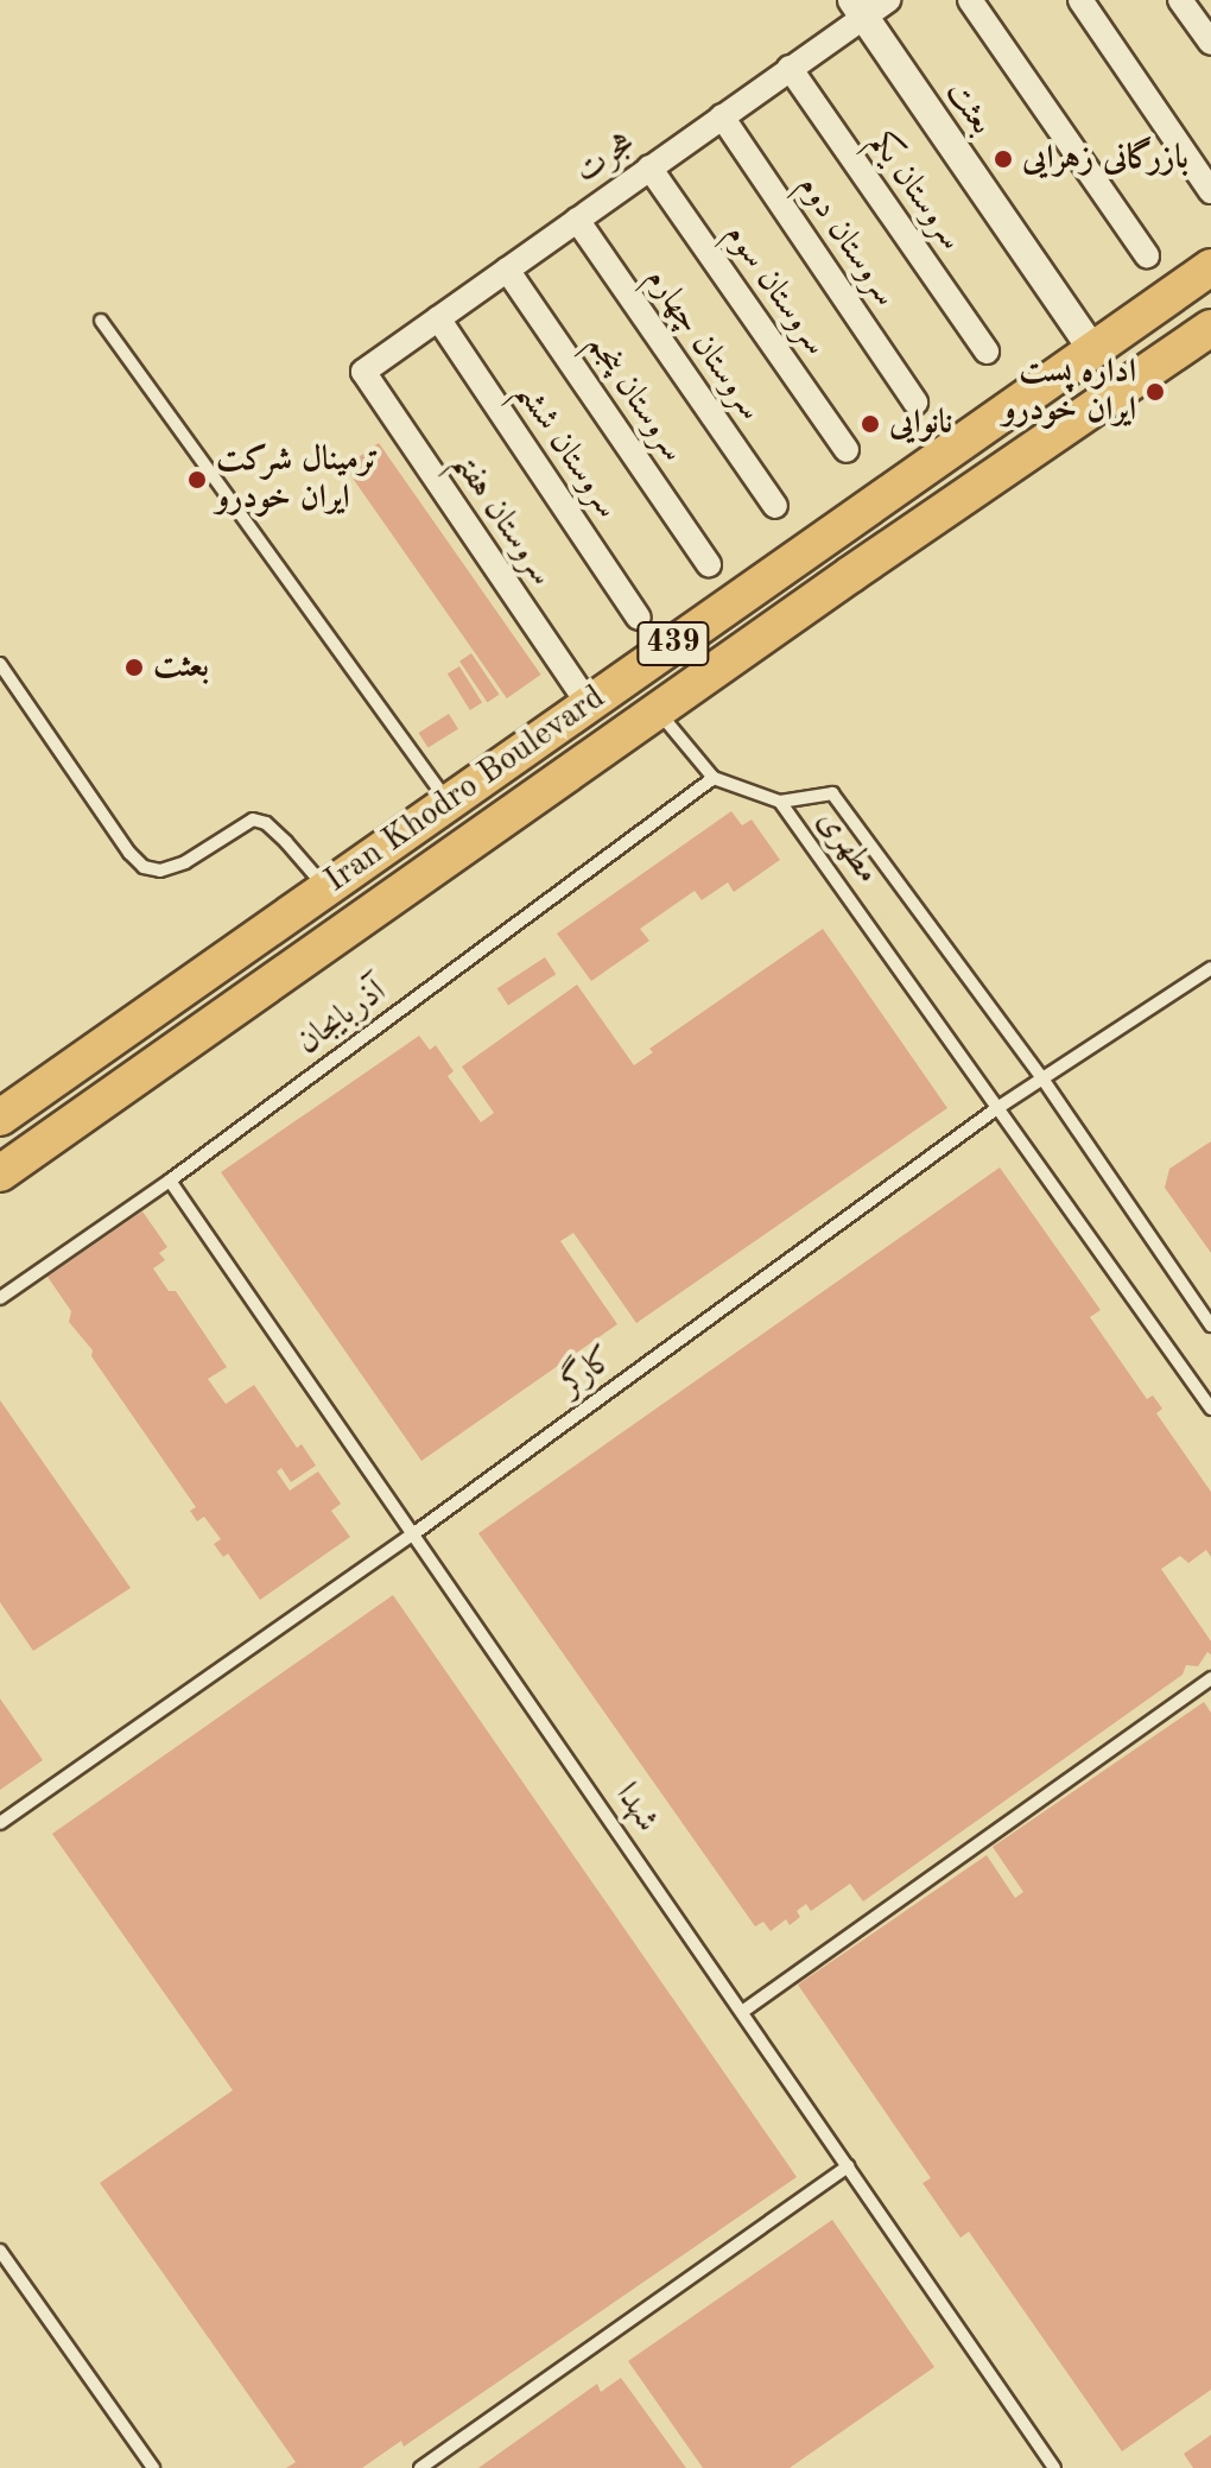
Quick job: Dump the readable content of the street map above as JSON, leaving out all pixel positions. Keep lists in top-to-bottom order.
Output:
{
  "streets": {
    "main road": ["439", "Iran Khodro Boulevard"],
    "street": [
      "بعثت",
      "هجرت",
      "سروستان یکم",
      "سروستان دوم",
      "سروستان سوم",
      "سروستان چهارم",
      "سروستان پنجم",
      "سروستان ششم",
      "سروستان هفتم"
    ],
    "lane": [
      "مطهری",
      "آذربایجان",
      "کارگر",
      "شهدا"
    ]
  },
  "crossings": [
    ["بعثت", "هجرت"],
    ["بعثت", "Iran Khodro Boulevard"],
    ["هجرت", "سروستان یکم"],
    ["هجرت", "سروستان دوم"],
    ["هجرت", "سروستان سوم"],
    ["هجرت", "سروستان چهارم"],
    ["هجرت", "سروستان پنجم"],
    ["هجرت", "سروستان ششم"],
    ["هجرت", "سروستان هفتم"],
    ["سروستان هفتم", "Iran Khodro Boulevard"],
    ["مطهری", "کارگر"],
    ["آذربایجان", "شهدا"],
    ["کارگر", "شهدا"]
  ],
  "places": [
    "بازرگانی زهرایی",
    "اداره پست ایران خودرو",
    "نانوایی",
    "ترمینال شرکت ایران خودرو",
    "بعثت"
  ]
}
